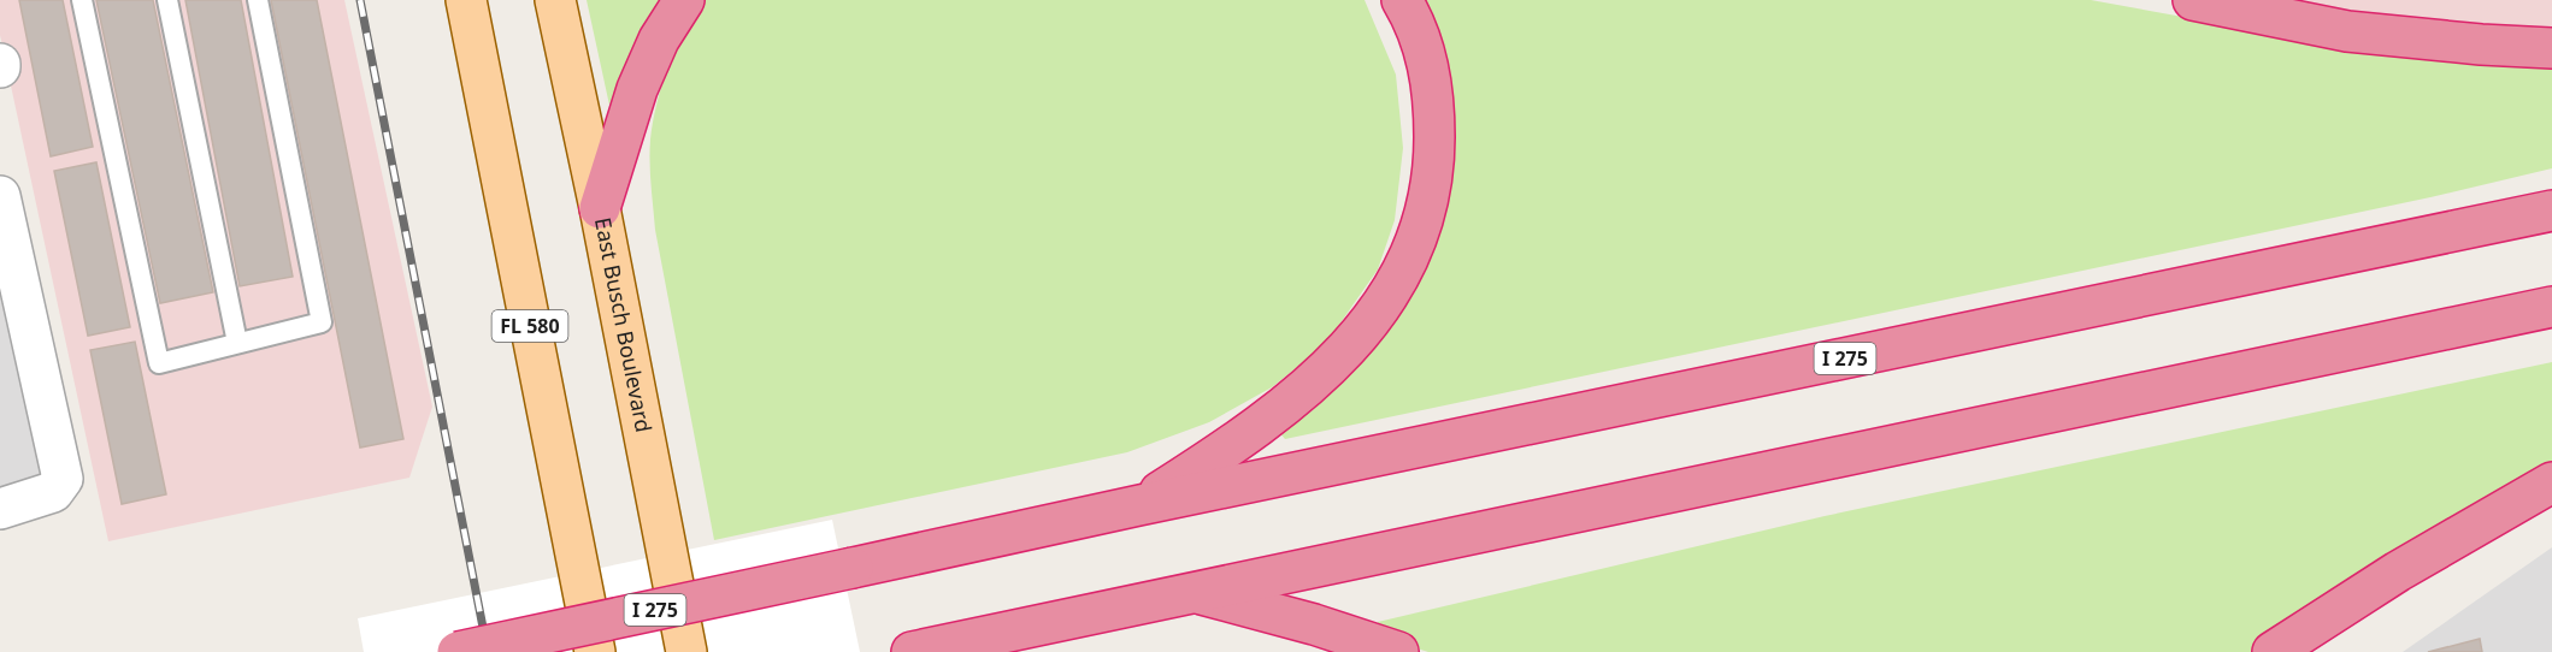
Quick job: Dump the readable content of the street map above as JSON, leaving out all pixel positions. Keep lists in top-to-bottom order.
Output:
{
  "streets": {
    "highway": ["I 275"],
    "main road": ["FL 580", "East Busch Boulevard"]
  }
}
